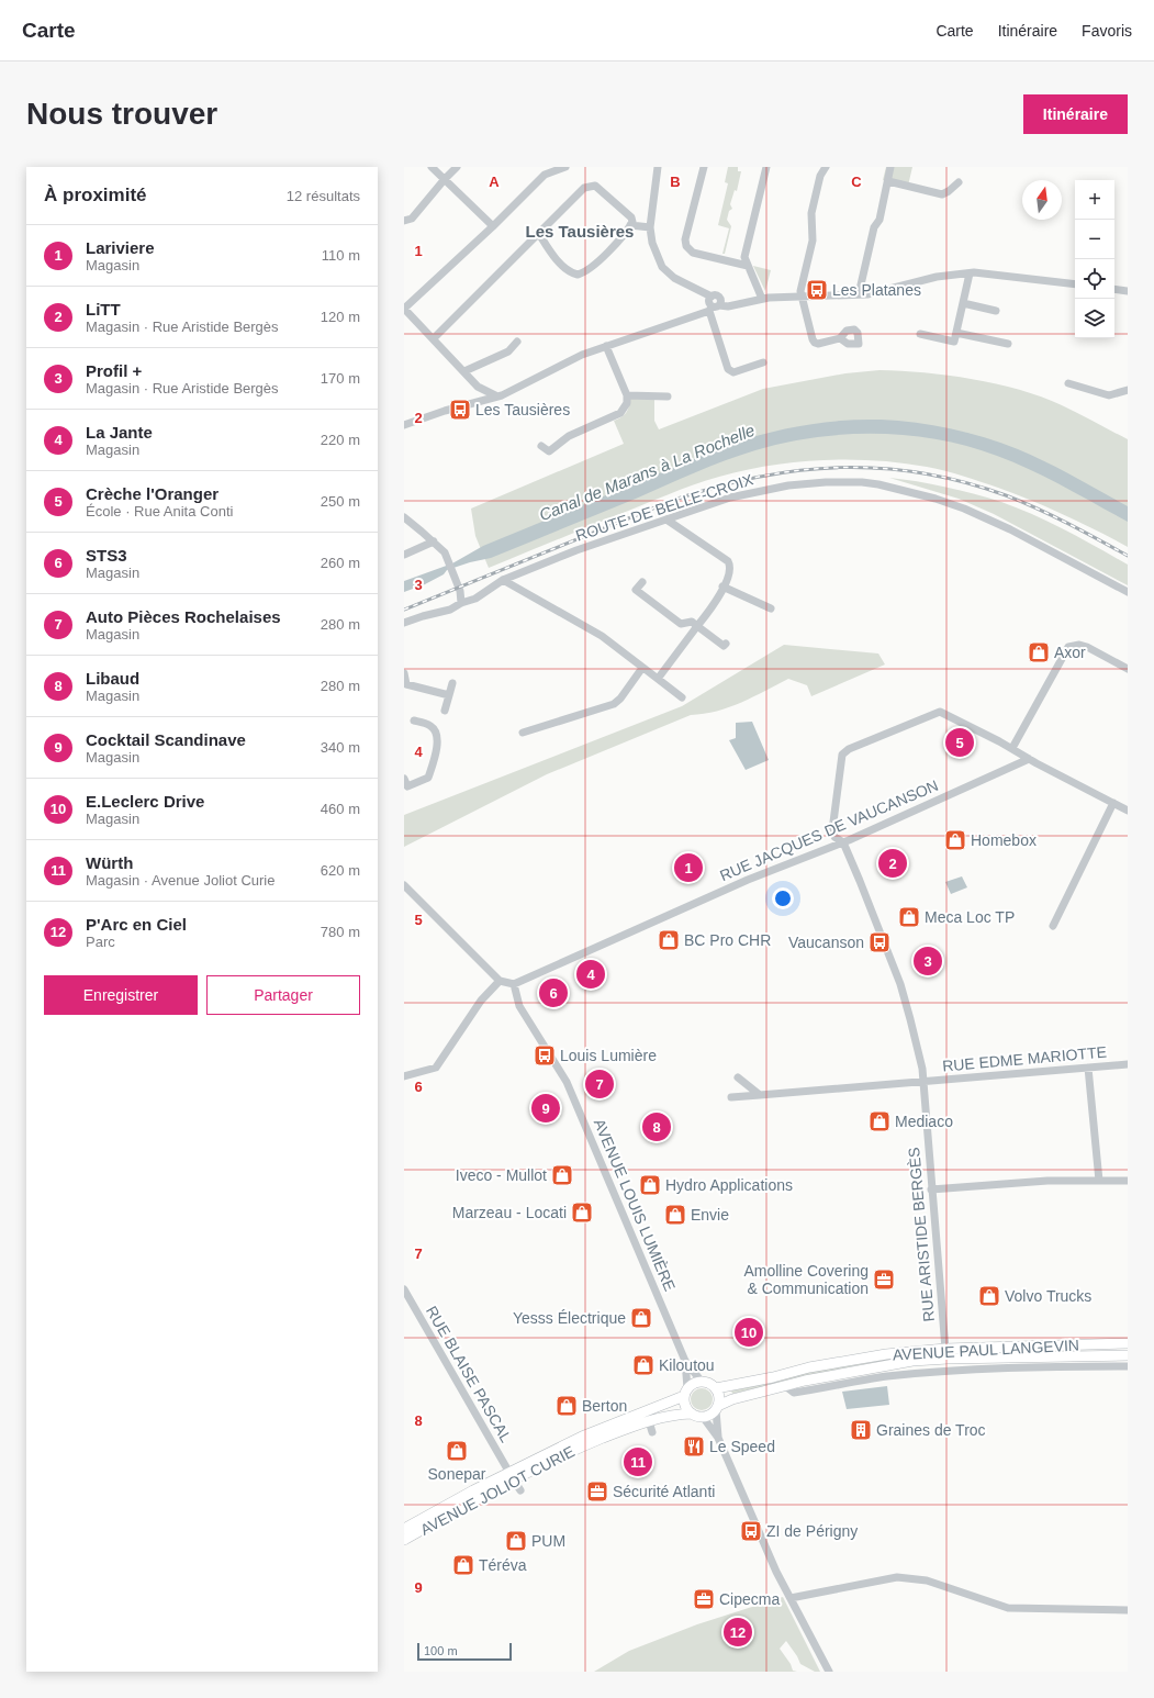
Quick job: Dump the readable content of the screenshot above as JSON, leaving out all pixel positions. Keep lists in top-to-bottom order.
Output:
{
  "streets": {
    "main road": ["AVENUE PAUL LANGEVIN", "AVENUE JOLIOT CURIE"],
    "street": [
      "ROUTE DE BELLE-CROIX",
      "RUE JACQUES DE VAUCANSON",
      "RUE EDME MARIOTTE",
      "AVENUE LOUIS LUMIÈRE",
      "RUE ARISTIDE BERGÈS",
      "RUE BLAISE PASCAL"
    ]
  },
  "crossings": [
    ["RUE JACQUES DE VAUCANSON", "AVENUE LOUIS LUMIÈRE"],
    ["RUE JACQUES DE VAUCANSON", "RUE ARISTIDE BERGÈS"],
    ["RUE EDME MARIOTTE", "RUE ARISTIDE BERGÈS"],
    ["AVENUE LOUIS LUMIÈRE", "AVENUE PAUL LANGEVIN"],
    ["AVENUE LOUIS LUMIÈRE", "AVENUE JOLIOT CURIE"],
    ["RUE ARISTIDE BERGÈS", "AVENUE PAUL LANGEVIN"],
    ["AVENUE PAUL LANGEVIN", "AVENUE JOLIOT CURIE"],
    ["RUE BLAISE PASCAL", "AVENUE JOLIOT CURIE"]
  ],
  "districts": ["Les Tausières"],
  "water": ["Canal de Marans à La Rochelle"],
  "places": {
    "bus stop": [
      "Les Platanes",
      "Les Tausières",
      "Vaucanson",
      "Louis Lumière",
      "ZI de Périgny"
    ],
    "shop": [
      "Axor",
      "Homebox",
      "Meca Loc TP",
      "BC Pro CHR",
      "Mediaco",
      "Iveco - Mullot",
      "Hydro Applications",
      "Marzeau - Locati",
      "Envie",
      "Volvo Trucks",
      "Yesss Électrique",
      "Kiloutou",
      "Berton",
      "Sonepar",
      "PUM",
      "Téréva"
    ],
    "office": ["Amolline Covering & Communication", "Sécurité Atlanti", "Cipecma"],
    "building": ["Graines de Troc"],
    "restaurant": ["Le Speed"]
  },
  "scale_bar": "100 m",
  "north": "top",
  "page": {
    "header": "Carte",
    "nav": ["Carte", "Itinéraire", "Favoris"],
    "buttons": [
      "Itinéraire",
      ["Enregistrer", "Partager"]
    ],
    "title": "Nous trouver",
    "heading": ["À proximité", "12 résultats"],
    "map_buttons": ["+", "−"],
    "list": [
      {
        "mark": "1",
        "name": "Lariviere",
        "note": "Magasin",
        "value": "110 m"
      },
      {
        "mark": "2",
        "name": "LiTT",
        "note": "Magasin · Rue Aristide Bergès",
        "value": "120 m"
      },
      {
        "mark": "3",
        "name": "Profil +",
        "note": "Magasin · Rue Aristide Bergès",
        "value": "170 m"
      },
      {
        "mark": "4",
        "name": "La Jante",
        "note": "Magasin",
        "value": "220 m"
      },
      {
        "mark": "5",
        "name": "Crèche l'Oranger",
        "note": "École · Rue Anita Conti",
        "value": "250 m"
      },
      {
        "mark": "6",
        "name": "STS3",
        "note": "Magasin",
        "value": "260 m"
      },
      {
        "mark": "7",
        "name": "Auto Pièces Rochelaises",
        "note": "Magasin",
        "value": "280 m"
      },
      {
        "mark": "8",
        "name": "Libaud",
        "note": "Magasin",
        "value": "280 m"
      },
      {
        "mark": "9",
        "name": "Cocktail Scandinave",
        "note": "Magasin",
        "value": "340 m"
      },
      {
        "mark": "10",
        "name": "E.Leclerc Drive",
        "note": "Magasin",
        "value": "460 m"
      },
      {
        "mark": "11",
        "name": "Würth",
        "note": "Magasin · Avenue Joliot Curie",
        "value": "620 m"
      },
      {
        "mark": "12",
        "name": "P'Arc en Ciel",
        "note": "Parc",
        "value": "780 m"
      }
    ],
    "pins": [
      "5",
      "2",
      "1",
      "3",
      "4",
      "6",
      "7",
      "9",
      "8",
      "10",
      "11",
      "12"
    ],
    "scale": "100 m"
  },
  "grid": {
    "columns": ["A", "B", "C"],
    "rows": [
      "1",
      "2",
      "3",
      "4",
      "5",
      "6",
      "7",
      "8",
      "9"
    ]
  }
}
